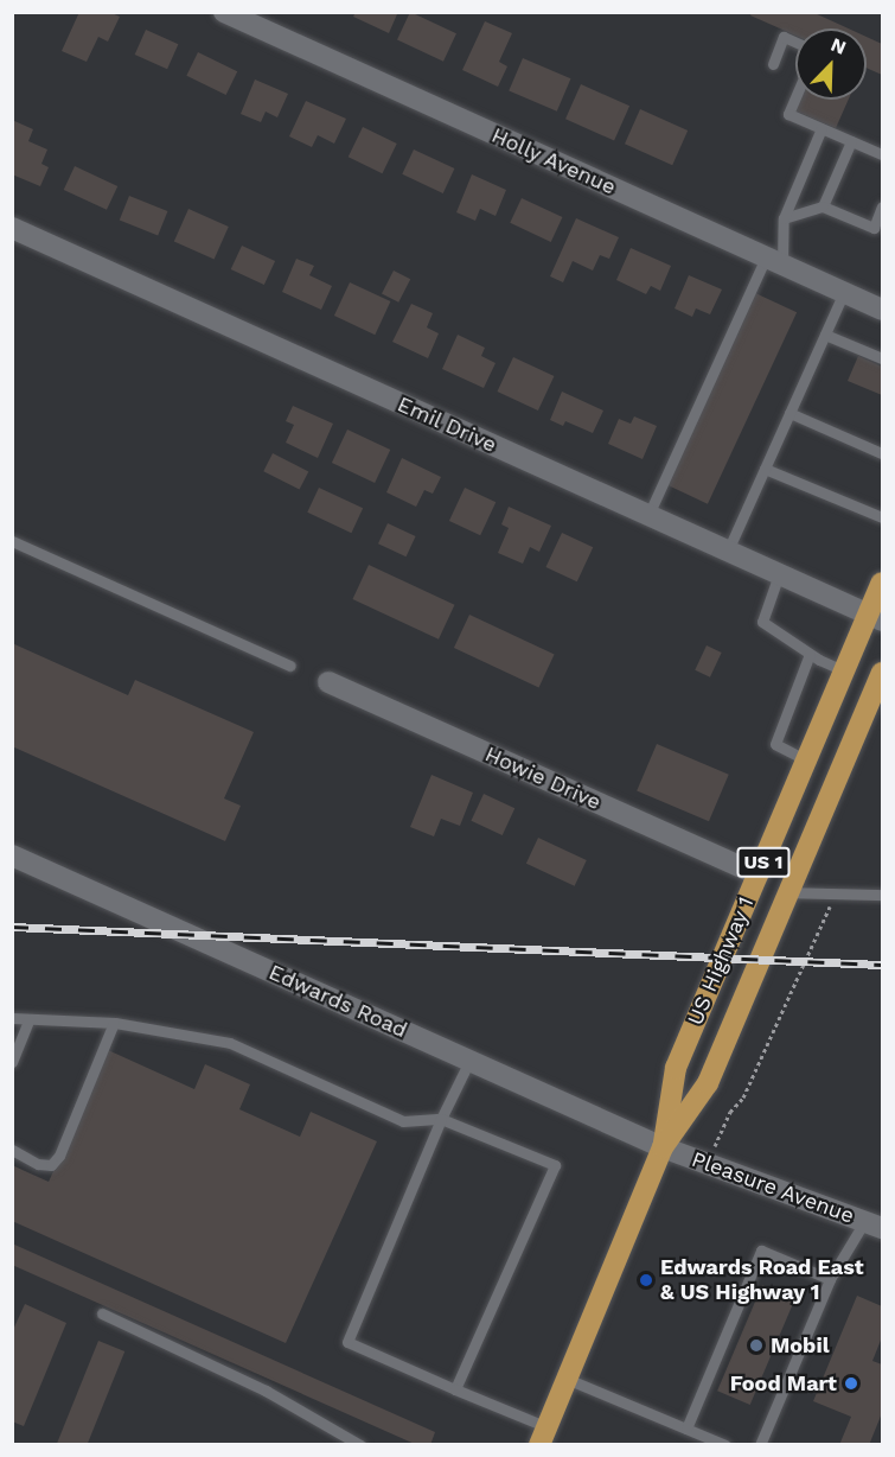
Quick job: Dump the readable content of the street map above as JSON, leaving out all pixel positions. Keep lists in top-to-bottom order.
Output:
{
  "streets": {
    "main road": ["US 1", "US Highway 1"],
    "street": [
      "Holly Avenue",
      "Emil Drive",
      "Howie Drive",
      "Edwards Road",
      "Pleasure Avenue"
    ]
  },
  "crossings": [
    ["Emil Drive", "US Highway 1"],
    ["Howie Drive", "US Highway 1"],
    ["US Highway 1", "Edwards Road"],
    ["US Highway 1", "Pleasure Avenue"],
    ["Edwards Road", "Pleasure Avenue"]
  ],
  "places": ["Edwards Road East & US Highway 1", "Mobil", "Food Mart"],
  "north": "top right"
}
